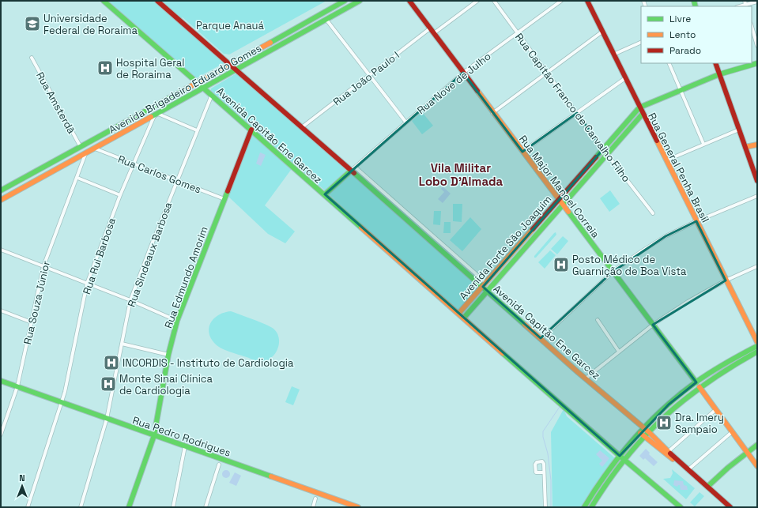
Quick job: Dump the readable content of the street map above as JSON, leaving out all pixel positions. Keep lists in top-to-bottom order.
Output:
{
  "streets": {
    "main road": [
      "Avenida Brigadeiro Eduardo Gomes",
      "Avenida Capitão Ene Garcez",
      "Rua General Penha Brasil",
      "Rua Major Manoel Correia",
      "Avenida Forte São Joaquim",
      "Rua Edmundo Amorim",
      "Rua Pedro Rodrigues"
    ],
    "street": [
      "Rua João Paulo I",
      "Rua Nove de Julho",
      "Rua Amsterdã",
      "Rua Capitão Franco de Carvalho Filho",
      "Rua Carlos Gomes",
      "Rua Sindeaux Barbosa",
      "Rua Rui Barbosa",
      "Rua Souza Júnior"
    ]
  },
  "crossings": [
    ["Rua João Paulo I", "Avenida Capitão Ene Garcez"],
    ["Rua João Paulo I", "Rua Major Manoel Correia"],
    ["Rua Nove de Julho", "Rua Capitão Franco de Carvalho Filho"],
    ["Rua Nove de Julho", "Avenida Capitão Ene Garcez"],
    ["Rua Nove de Julho", "Rua Major Manoel Correia"],
    ["Avenida Brigadeiro Eduardo Gomes", "Rua Amsterdã"],
    ["Avenida Brigadeiro Eduardo Gomes", "Avenida Capitão Ene Garcez"],
    ["Avenida Brigadeiro Eduardo Gomes", "Rua Carlos Gomes"],
    ["Avenida Brigadeiro Eduardo Gomes", "Rua Rui Barbosa"],
    ["Avenida Brigadeiro Eduardo Gomes", "Rua Souza Júnior"],
    ["Rua Capitão Franco de Carvalho Filho", "Avenida Forte São Joaquim"],
    ["Avenida Capitão Ene Garcez", "Avenida Forte São Joaquim"],
    ["Avenida Capitão Ene Garcez", "Rua Sindeaux Barbosa"],
    ["Avenida Capitão Ene Garcez", "Rua Edmundo Amorim"],
    ["Rua General Penha Brasil", "Avenida Forte São Joaquim"],
    ["Rua Carlos Gomes", "Rua Sindeaux Barbosa"],
    ["Rua Carlos Gomes", "Rua Rui Barbosa"],
    ["Rua Carlos Gomes", "Rua Edmundo Amorim"],
    ["Rua Major Manoel Correia", "Avenida Forte São Joaquim"],
    ["Rua Sindeaux Barbosa", "Rua Pedro Rodrigues"],
    ["Rua Rui Barbosa", "Rua Pedro Rodrigues"],
    ["Rua Edmundo Amorim", "Rua Pedro Rodrigues"],
    ["Rua Souza Júnior", "Rua Pedro Rodrigues"]
  ],
  "districts": ["Vila Militar Lobo D'Almada"],
  "parks": ["Parque Anauá"],
  "places": {
    "school or university": ["Universidade Federal de Roraima"],
    "hospital": [
      "Hospital Geral de Roraima",
      "Posto Médico de Guarnição de Boa Vista",
      "INCORDIS - Instituto de Cardiologia",
      "Monte Sinai Clínica de Cardiologia",
      "Dra. Imery Sampaio"
    ]
  },
  "legend": ["Livre", "Lento", "Parado"],
  "north": "top"
}
